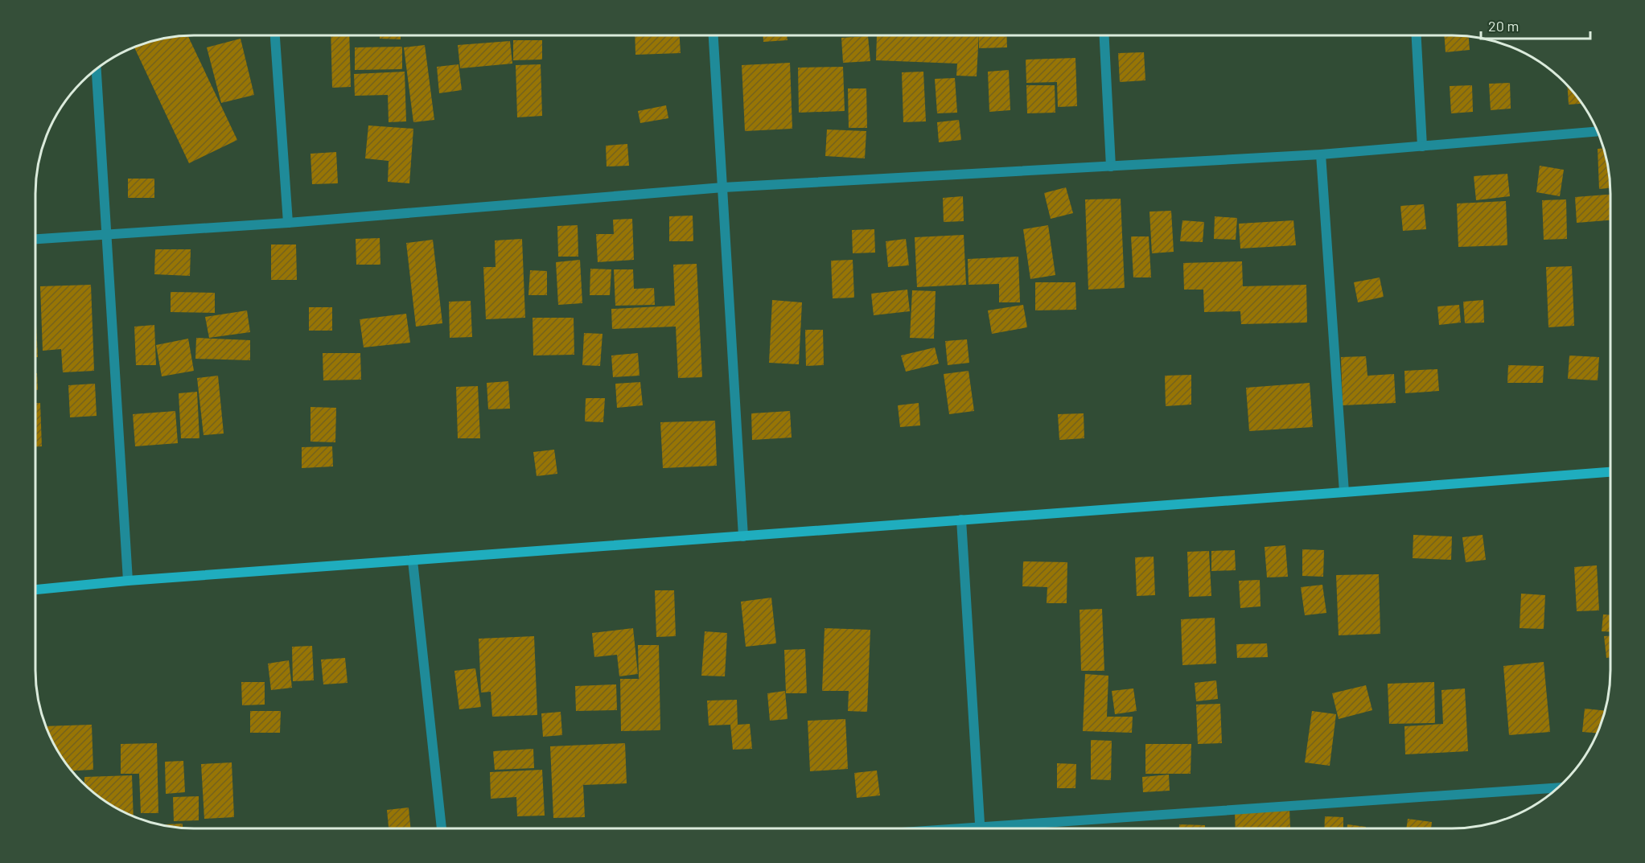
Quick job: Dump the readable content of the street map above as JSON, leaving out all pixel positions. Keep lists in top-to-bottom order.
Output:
{
  "scale_bar": "20 m"
}
